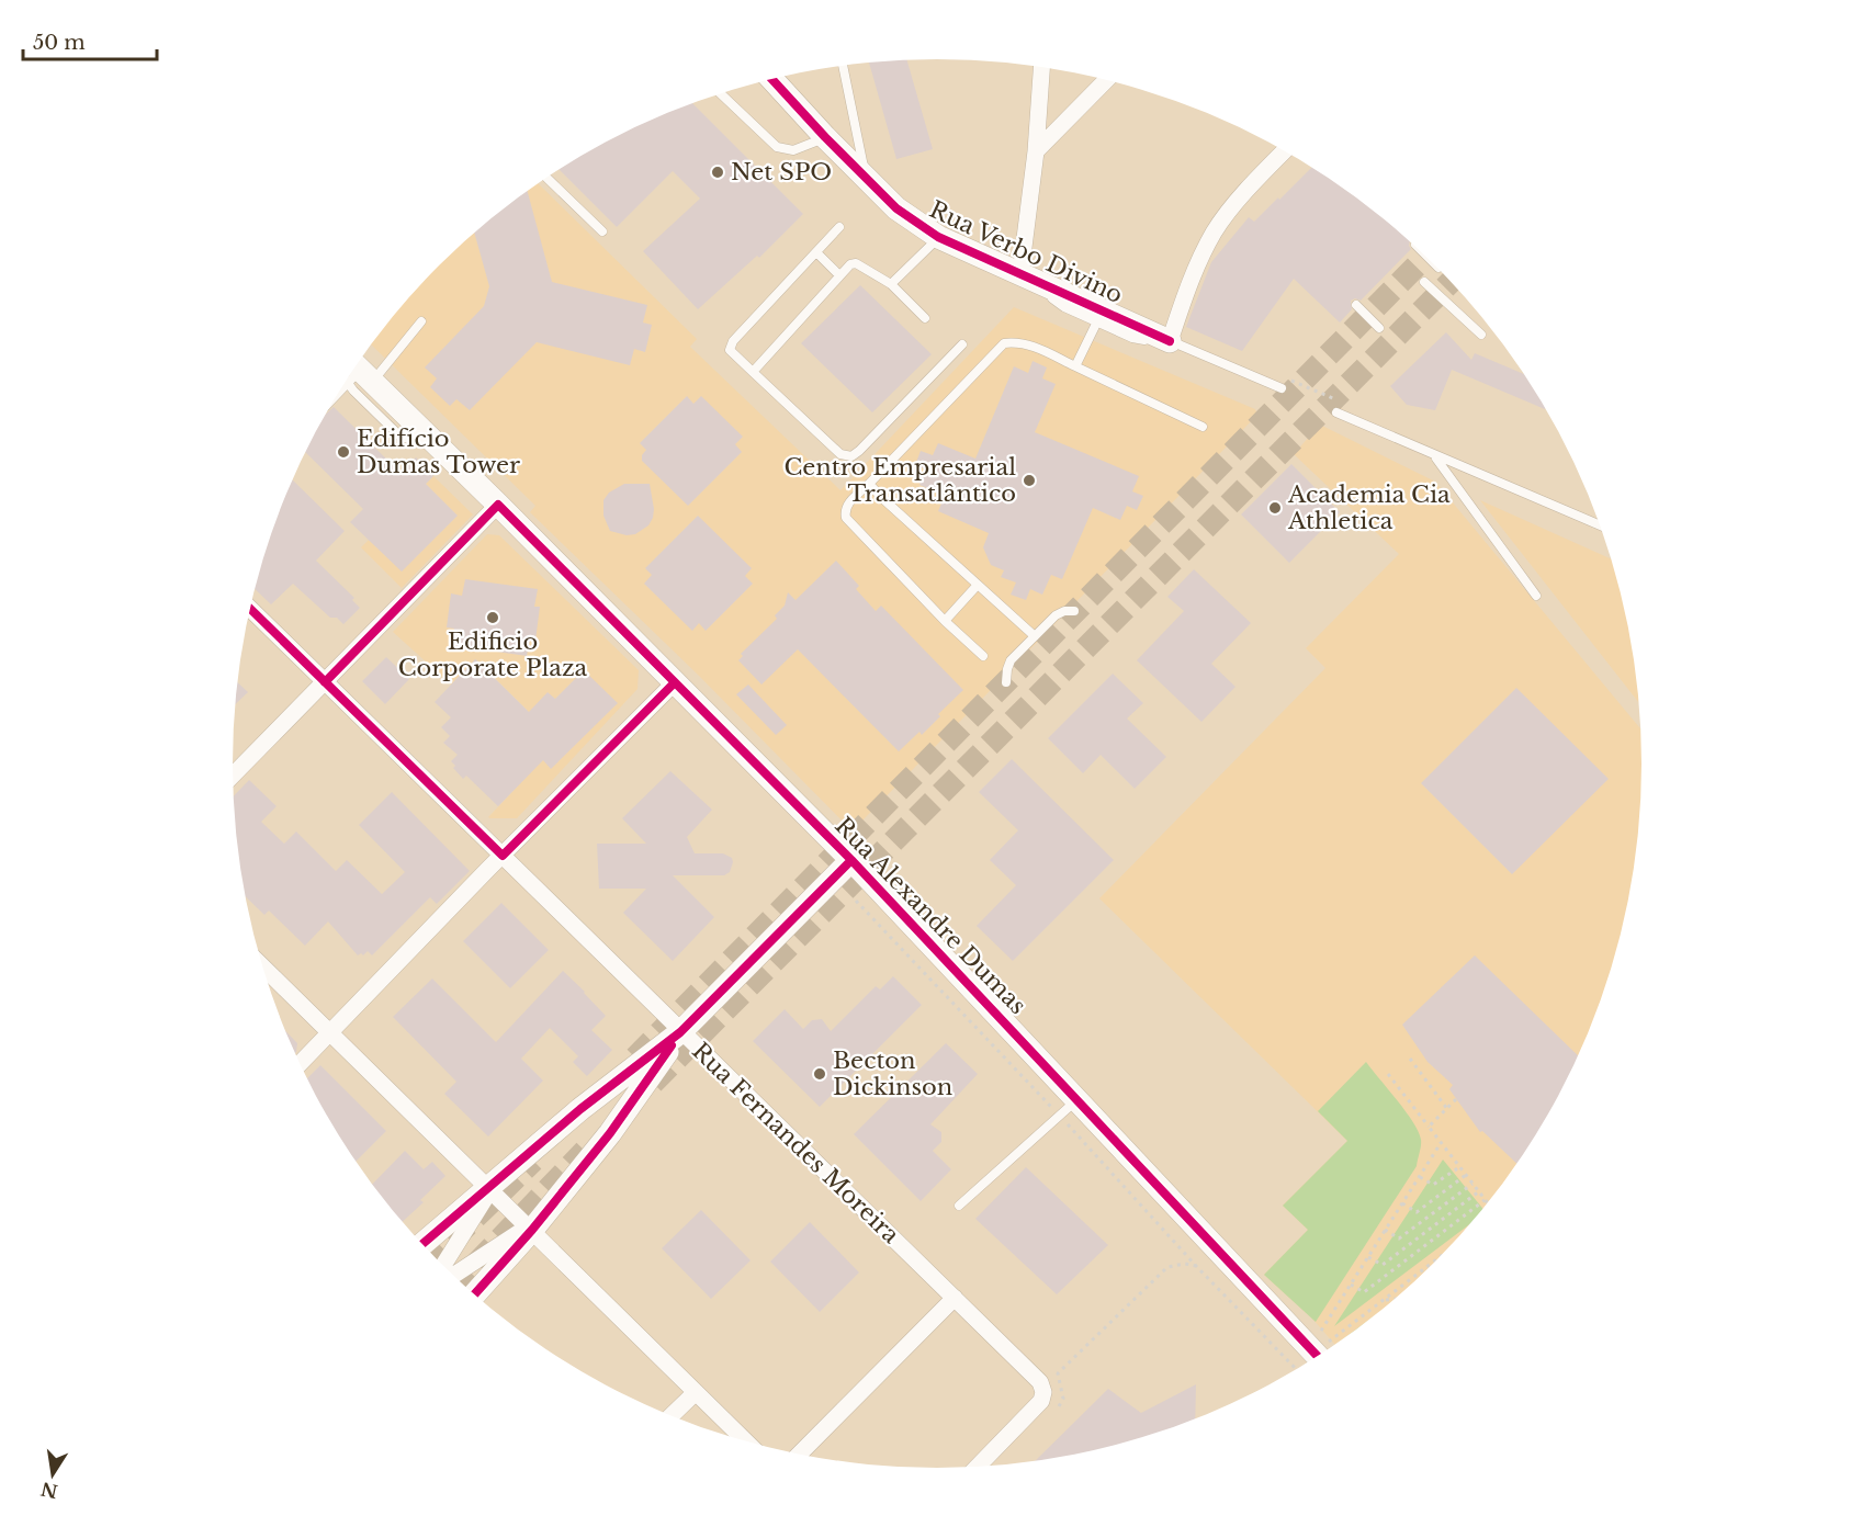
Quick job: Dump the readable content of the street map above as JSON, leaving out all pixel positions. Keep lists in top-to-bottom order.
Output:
{
  "streets": {
    "street": ["Rua Verbo Divino", "Rua Alexandre Dumas", "Rua Fernandes Moreira"]
  },
  "places": [
    "Net SPO",
    "Edifício Dumas Tower",
    "Centro Empresarial Transatlântico",
    "Academia Cia Athletica",
    "Edificio Corporate Plaza",
    "Becton Dickinson"
  ],
  "scale_bar": "50 m",
  "north": "bottom"
}
